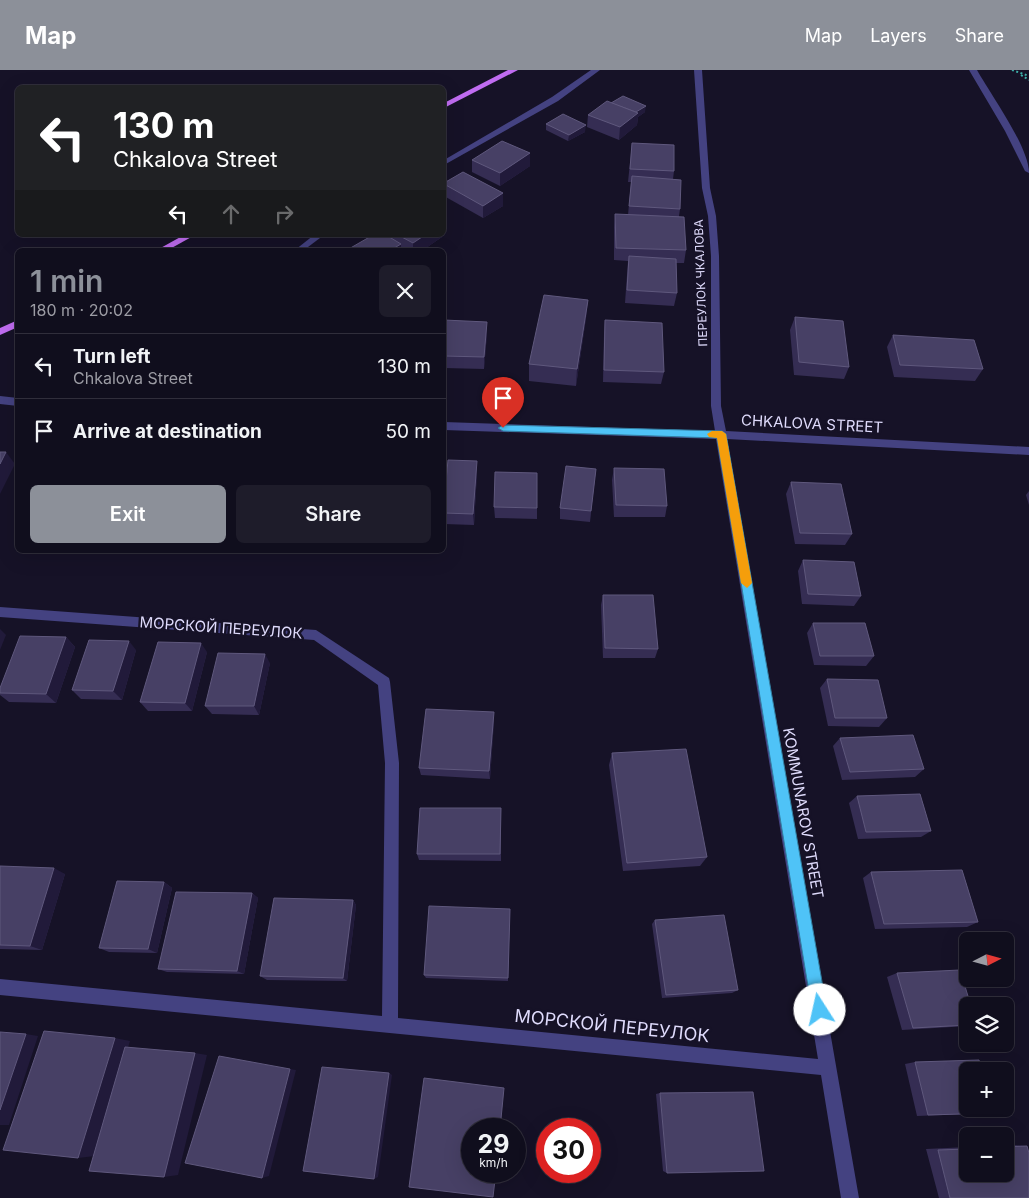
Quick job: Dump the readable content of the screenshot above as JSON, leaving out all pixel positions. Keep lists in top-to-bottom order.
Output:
{
  "streets": {
    "street": [
      "ПЕРЕУЛОК ЧКАЛОВА",
      "CHKALOVA STREET",
      "МОРСКОЙ ПЕРЕУЛОК",
      "KOMMUNAROV STREET"
    ]
  },
  "crossings": [
    ["ПЕРЕУЛОК ЧКАЛОВА", "CHKALOVA STREET"],
    ["ПЕРЕУЛОК ЧКАЛОВА", "KOMMUNAROV STREET"],
    ["CHKALOVA STREET", "KOMMUNAROV STREET"],
    ["МОРСКОЙ ПЕРЕУЛОК", "KOMMUNAROV STREET"]
  ],
  "north": "right",
  "page": {
    "header": "Map",
    "nav": ["Map", "Layers", "Share"],
    "turn": ["130 m", "Chkalova Street"],
    "heading": ["1 min", "180 m · 20:02"],
    "list": [
      {
        "name": "Turn left",
        "note": "Chkalova Street",
        "value": "130 m"
      },
      {
        "name": "Arrive at destination",
        "value": "50 m"
      }
    ],
    "buttons": ["Exit", "Share"],
    "map_buttons": ["+", "−"],
    "speed": "29 km/h",
    "limit": "30"
  }
}
